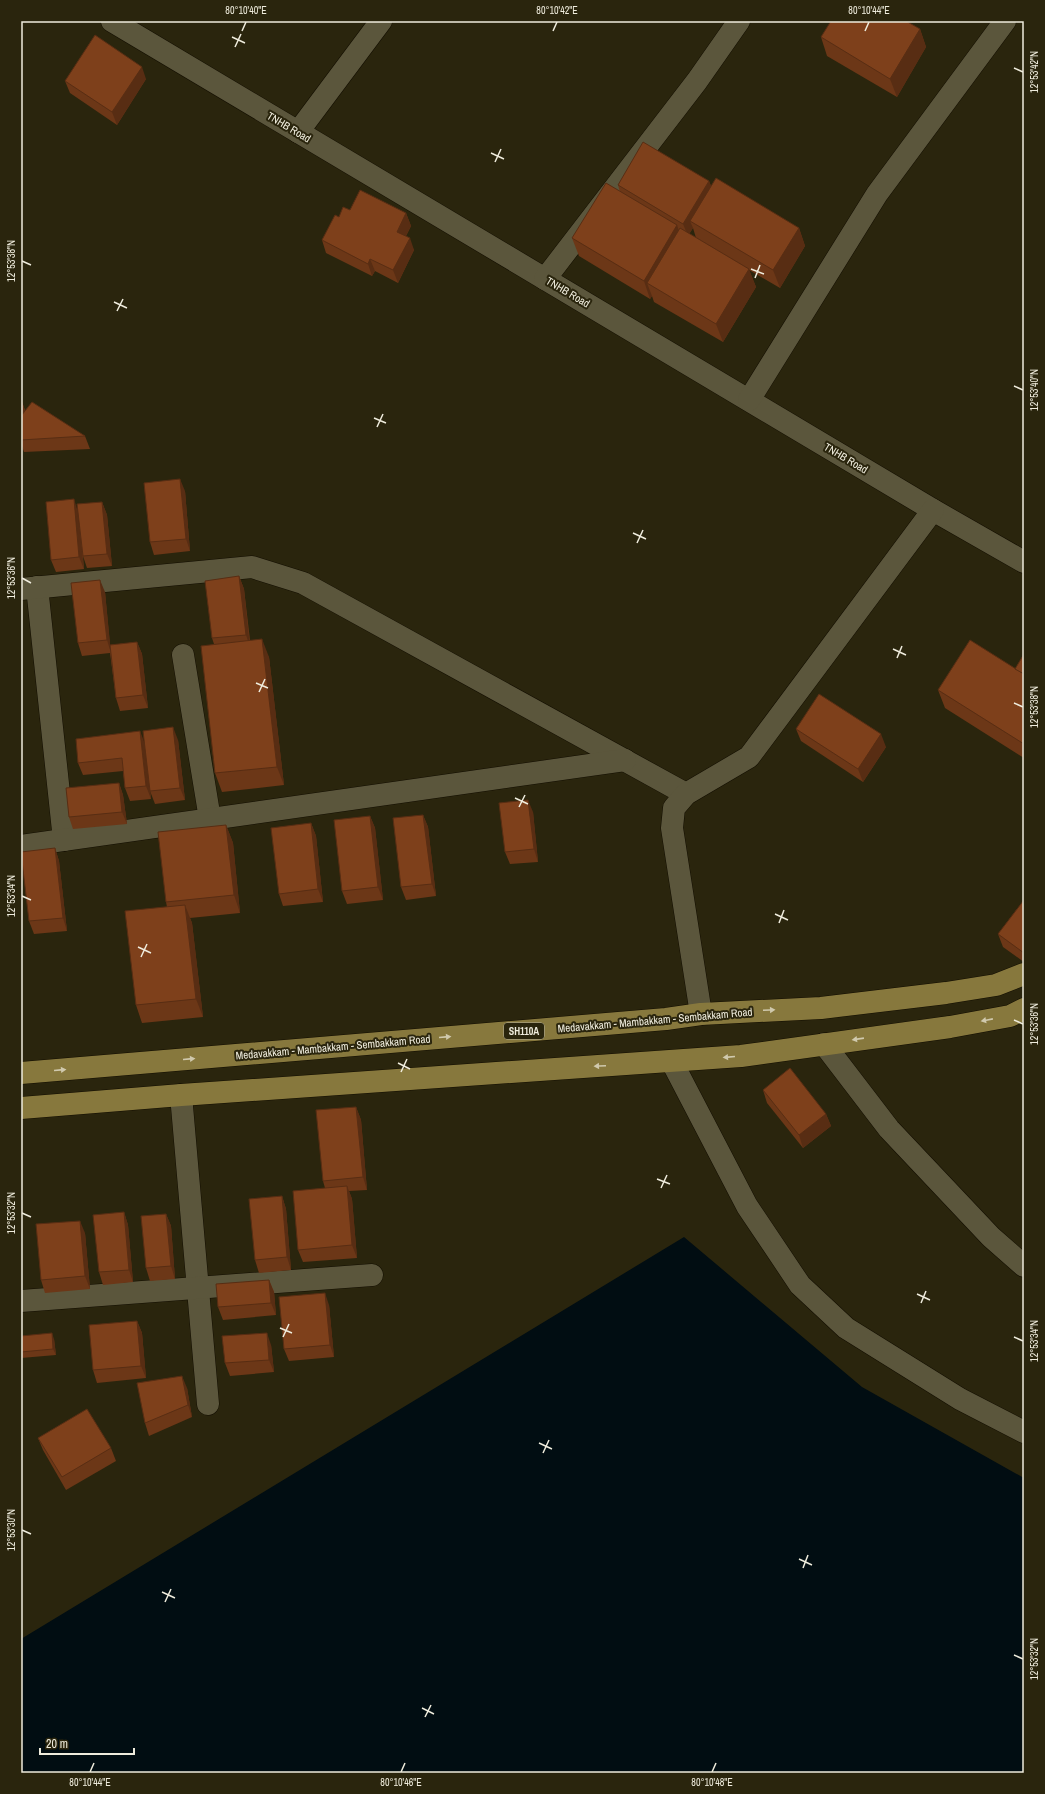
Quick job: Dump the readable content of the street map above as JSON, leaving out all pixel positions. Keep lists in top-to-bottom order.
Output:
{
  "streets": {
    "main road": ["Medavakkam - Mambakkam - Sembakkam Road", "SH110A"],
    "street": ["TNHB Road"]
  },
  "scale_bar": "20 m",
  "coordinates": [
    "80°10'40\"E",
    "80°10'42\"E",
    "80°10'44\"E",
    "12°53'42\"N",
    "12°53'38\"N",
    "12°53'40\"N",
    "12°53'36\"N",
    "12°53'34\"N",
    "12°53'32\"N",
    "12°53'30\"N",
    "80°10'46\"E",
    "80°10'48\"E"
  ]
}
